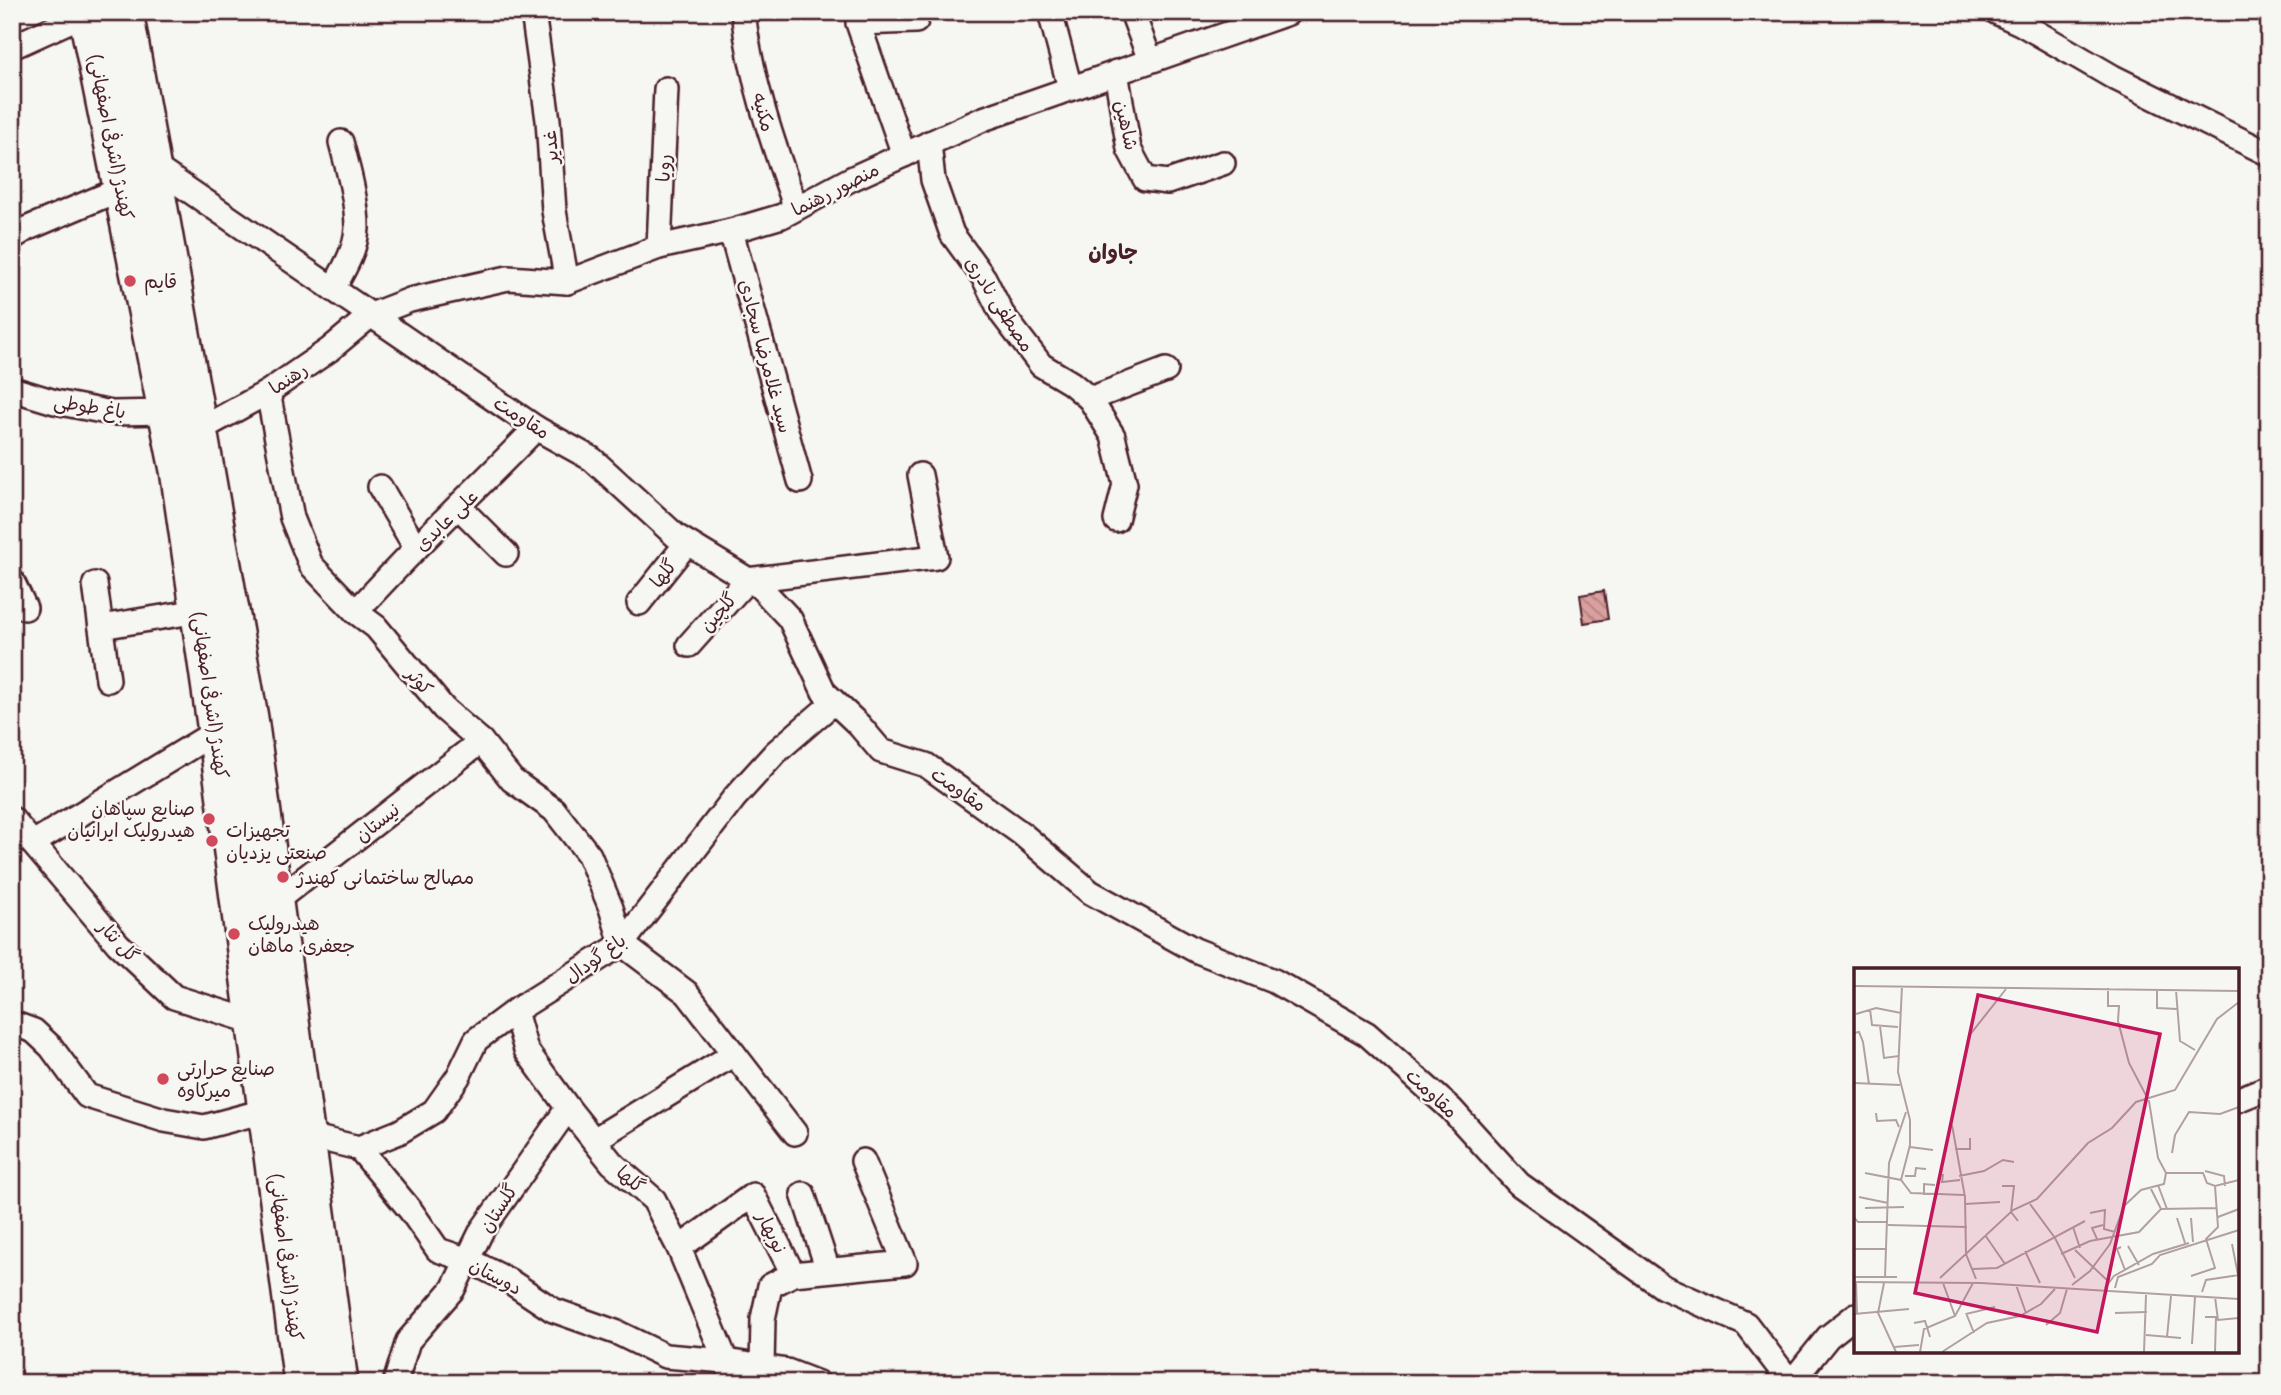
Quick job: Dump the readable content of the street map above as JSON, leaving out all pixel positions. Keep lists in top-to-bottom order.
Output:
{
  "streets": {
    "main road": ["کهندژ (اشرفی اصفهانی)"],
    "street": [
      "مکنیه",
      "شاهین",
      "غدیر",
      "رویا",
      "منصور رهنما",
      "مصطفی نادری",
      "سید غلامرضا سجادی",
      "رهنما",
      "باغ طوطی",
      "مقاومت",
      "علی عابدی",
      "گلها",
      "گلچین",
      "کوثر",
      "نیستان",
      "گل نثار",
      "باغ گودال",
      "گلستان",
      "نوبهار",
      "دوستان"
    ]
  },
  "crossings": [
    ["مکنیه", "منصور رهنما"],
    ["شاهین", "منصور رهنما"],
    ["کهندژ (اشرفی اصفهانی)", "رهنما"],
    ["کهندژ (اشرفی اصفهانی)", "باغ طوطی"],
    ["کهندژ (اشرفی اصفهانی)", "مقاومت"],
    ["کهندژ (اشرفی اصفهانی)", "نیستان"],
    ["کهندژ (اشرفی اصفهانی)", "گل نثار"],
    ["غدیر", "منصور رهنما"],
    ["رویا", "منصور رهنما"],
    ["منصور رهنما", "مصطفی نادری"],
    ["منصور رهنما", "سید غلامرضا سجادی"],
    ["منصور رهنما", "رهنما"],
    ["منصور رهنما", "مقاومت"],
    ["رهنما", "باغ طوطی"],
    ["رهنما", "مقاومت"],
    ["رهنما", "کوثر"],
    ["مقاومت", "علی عابدی"],
    ["مقاومت", "گلها"],
    ["مقاومت", "گلچین"],
    ["مقاومت", "باغ گودال"],
    ["علی عابدی", "کوثر"],
    ["گلها", "باغ گودال"],
    ["گلها", "گلستان"],
    ["گلها", "نوبهار"],
    ["گلها", "دوستان"],
    ["کوثر", "نیستان"],
    ["کوثر", "باغ گودال"],
    ["باغ گودال", "دوستان"],
    ["گلستان", "دوستان"]
  ],
  "districts": ["جاوان"],
  "places": [
    "قایم",
    "صنایع سپاهان هیدرولیک ایرانیان",
    "تجهیزات صنعتی یزدیان",
    "مصالح ساختمانی کهندژ",
    "هیدرولیک جعفری. ماهان",
    "صنایع حرارتی میرکاوه"
  ]
}
